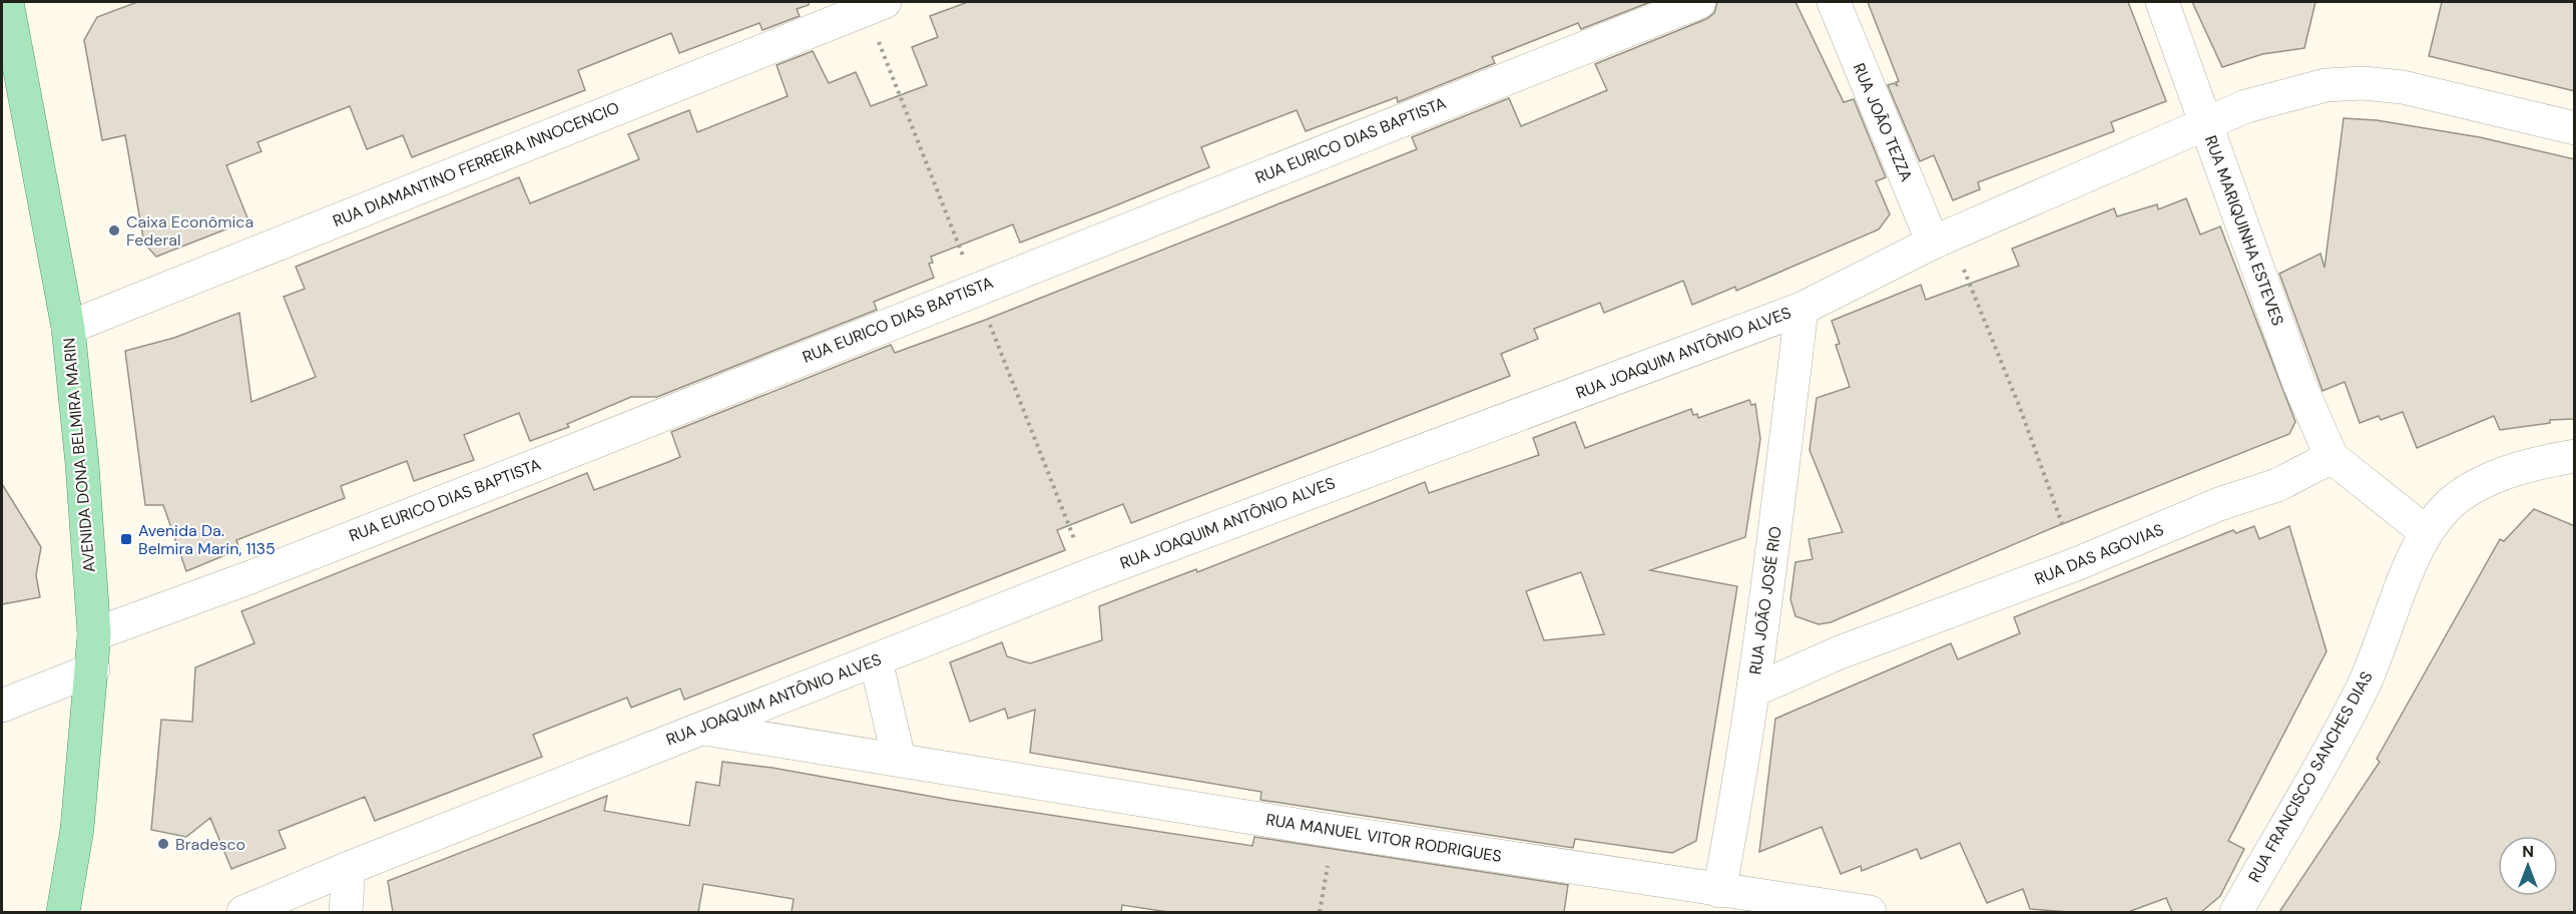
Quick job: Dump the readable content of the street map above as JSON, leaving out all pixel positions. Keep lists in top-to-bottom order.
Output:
{
  "streets": {
    "main road": ["AVENIDA DONA BELMIRA MARIN"],
    "street": [
      "RUA JOÃO TEZZA",
      "RUA EURICO DIAS BAPTISTA",
      "RUA DIAMANTINO FERREIRA INNOCENCIO",
      "RUA MARIQUINHA ESTEVES",
      "RUA JOAQUIM ANTÔNIO ALVES",
      "RUA DAS AGOVIAS",
      "RUA JOÃO JOSÉ RIO",
      "RUA FRANCISCO SANCHES DIAS",
      "RUA MANUEL VITOR RODRIGUES"
    ]
  },
  "crossings": [
    ["RUA JOÃO TEZZA", "RUA JOAQUIM ANTÔNIO ALVES"],
    ["RUA EURICO DIAS BAPTISTA", "AVENIDA DONA BELMIRA MARIN"],
    ["RUA DIAMANTINO FERREIRA INNOCENCIO", "AVENIDA DONA BELMIRA MARIN"],
    ["RUA MARIQUINHA ESTEVES", "RUA JOAQUIM ANTÔNIO ALVES"],
    ["RUA MARIQUINHA ESTEVES", "RUA DAS AGOVIAS"],
    ["RUA JOAQUIM ANTÔNIO ALVES", "RUA JOÃO JOSÉ RIO"],
    ["RUA JOAQUIM ANTÔNIO ALVES", "RUA MANUEL VITOR RODRIGUES"],
    ["RUA DAS AGOVIAS", "RUA JOÃO JOSÉ RIO"],
    ["RUA JOÃO JOSÉ RIO", "RUA MANUEL VITOR RODRIGUES"]
  ],
  "places": {
    "other": ["Caixa Econômica Federal", "Bradesco"],
    "transit": ["Avenida Da. Belmira Marin, 1135"]
  },
  "north": "top"
}
